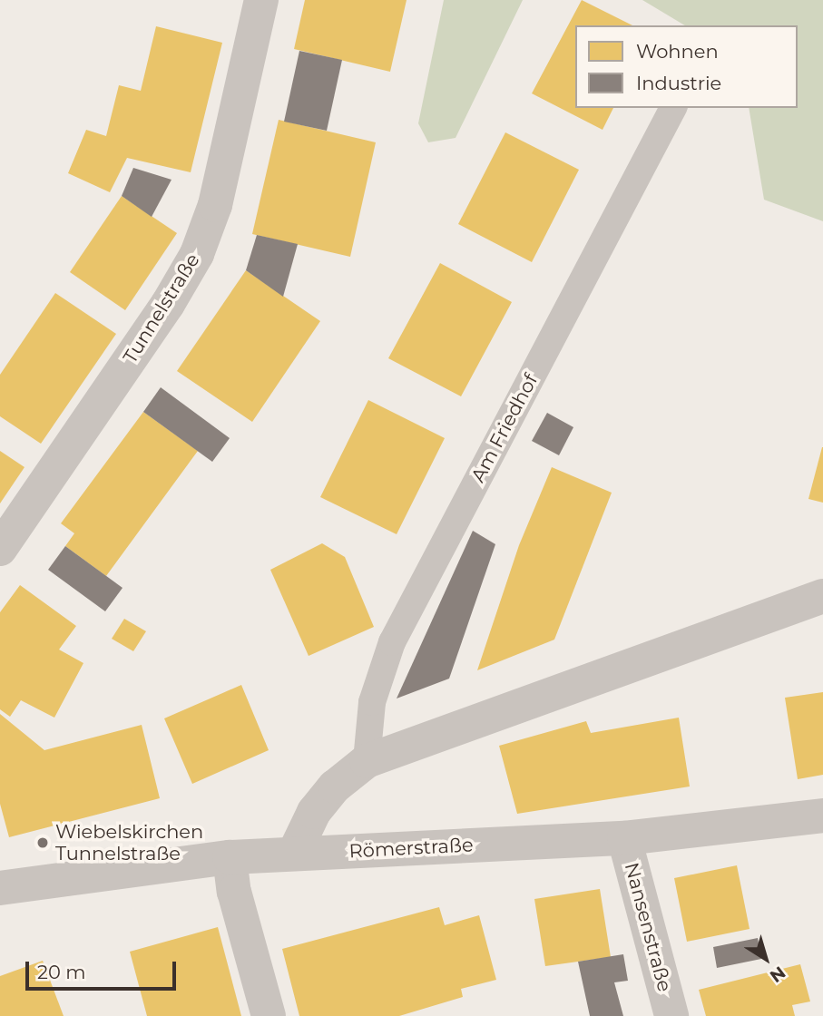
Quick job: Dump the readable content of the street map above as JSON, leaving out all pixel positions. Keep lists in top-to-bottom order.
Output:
{
  "streets": {
    "street": ["Tunnelstraße", "Römerstraße", "Nansenstraße"],
    "lane": ["Am Friedhof"]
  },
  "crossings": [
    ["Römerstraße", "Nansenstraße"]
  ],
  "places": ["Wiebelskirchen Tunnelstraße"],
  "legend": ["Wohnen", "Industrie"],
  "scale_bar": "20 m",
  "north": "bottom right"
}
